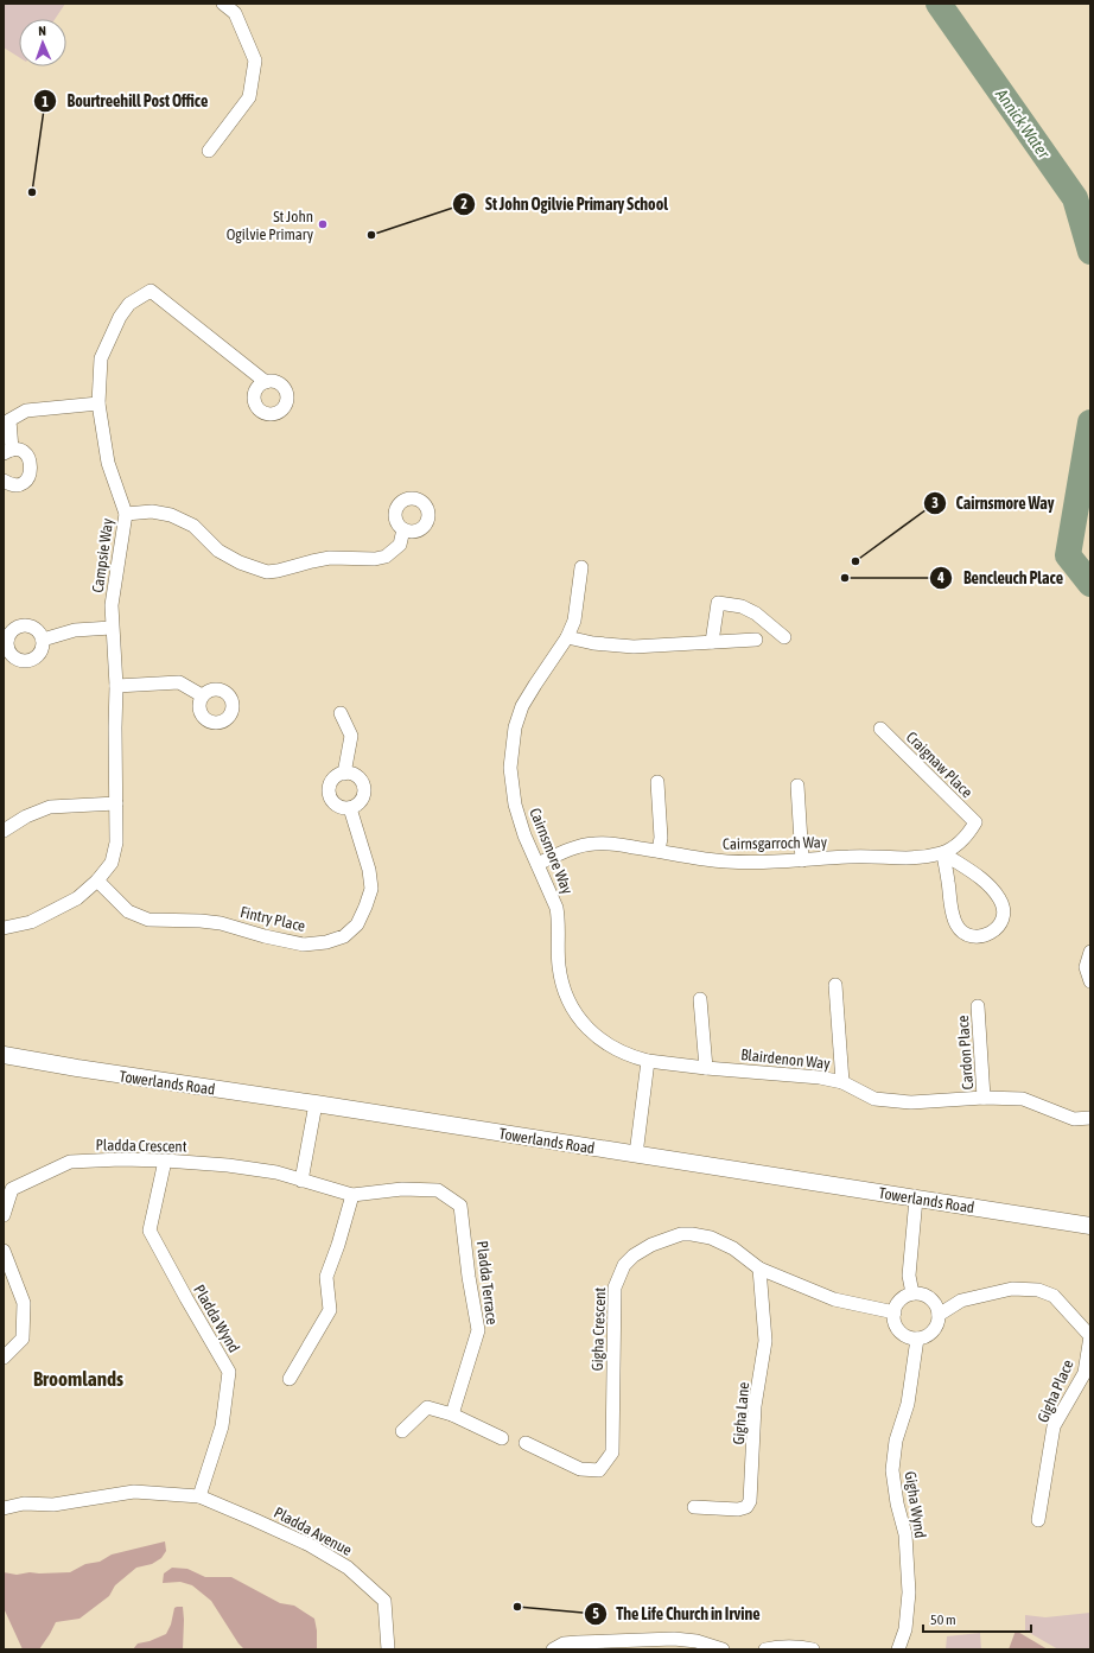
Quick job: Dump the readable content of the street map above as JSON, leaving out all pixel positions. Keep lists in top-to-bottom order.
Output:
{
  "streets": {
    "street": [
      "Campsie Way",
      "Craignaw Place",
      "Cairnsgarroch Way",
      "Cairnsmore Way",
      "Fintry Place",
      "Cardon Place",
      "Blairdenon Way",
      "Towerlands Road",
      "Pladda Crescent",
      "Pladda Terrace",
      "Pladda Wynd",
      "Gigha Crescent",
      "Gigha Place",
      "Gigha Lane",
      "Gigha Wynd",
      "Pladda Avenue"
    ]
  },
  "crossings": [
    ["Campsie Way", "Fintry Place"],
    ["Craignaw Place", "Cairnsgarroch Way"],
    ["Cairnsgarroch Way", "Cairnsmore Way"],
    ["Cairnsmore Way", "Blairdenon Way"],
    ["Cardon Place", "Blairdenon Way"],
    ["Pladda Crescent", "Pladda Terrace"],
    ["Pladda Crescent", "Pladda Wynd"],
    ["Pladda Wynd", "Pladda Avenue"],
    ["Gigha Crescent", "Gigha Place"],
    ["Gigha Crescent", "Gigha Lane"],
    ["Gigha Crescent", "Gigha Wynd"],
    ["Gigha Place", "Gigha Wynd"]
  ],
  "districts": ["Broomlands"],
  "water": ["Annick Water"],
  "places": [
    "Bourtreehill Post Office",
    "St John Ogilvie Primary",
    "St John Ogilvie Primary School",
    "Cairnsmore Way",
    "Bencleuch Place",
    "The Life Church in Irvine"
  ],
  "scale_bar": "50 m",
  "north": "top"
}
